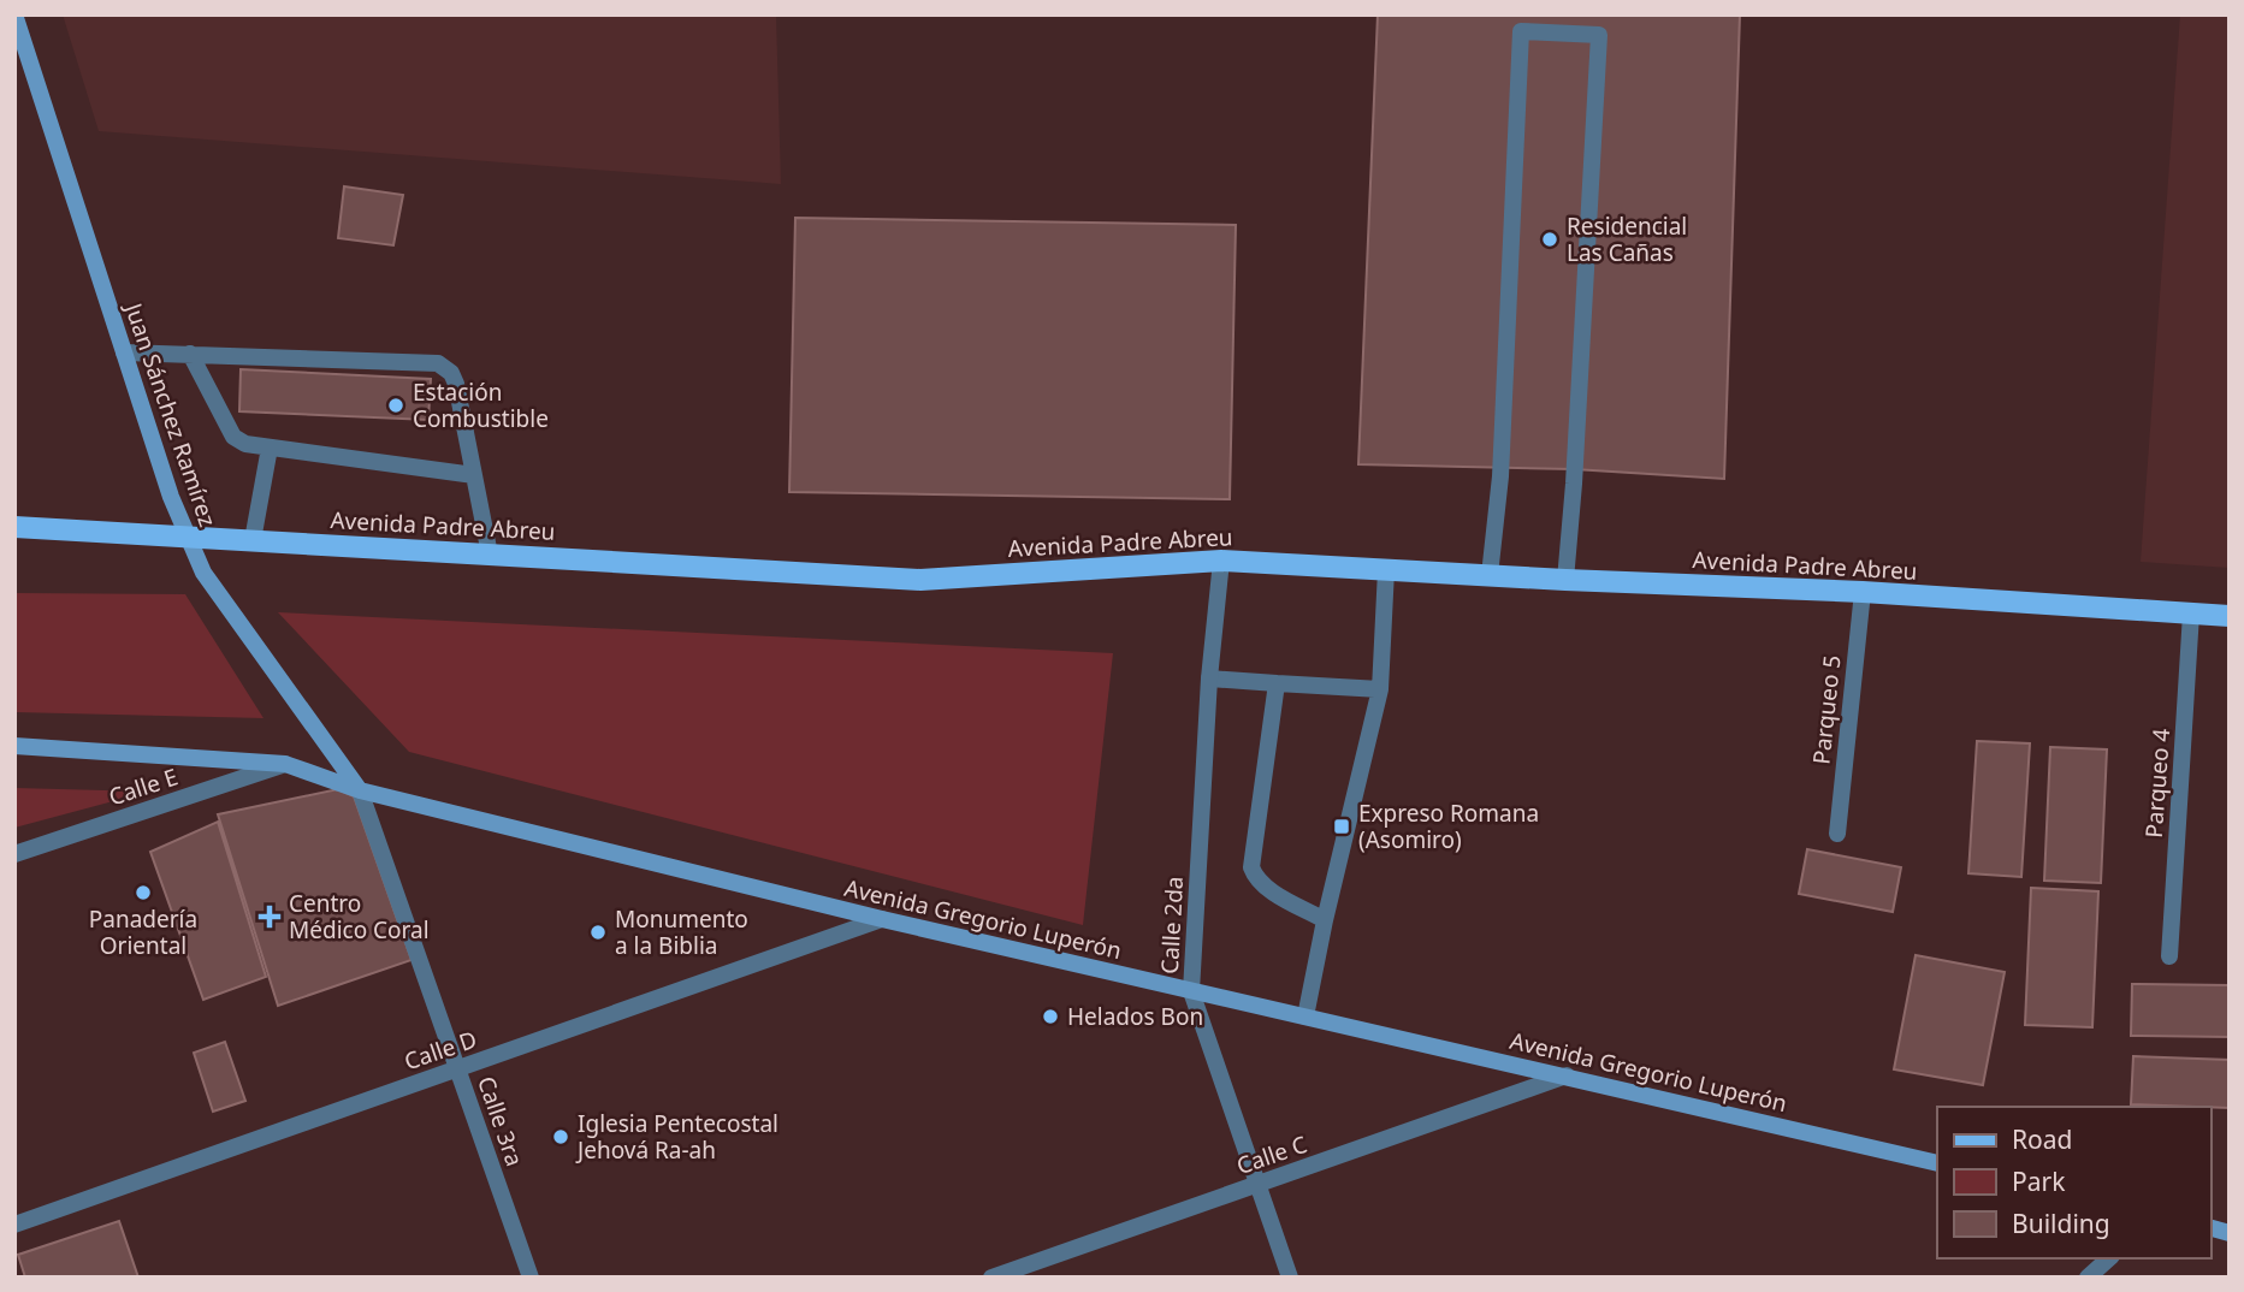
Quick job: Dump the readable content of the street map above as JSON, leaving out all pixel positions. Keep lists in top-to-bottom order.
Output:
{
  "streets": {
    "main road": ["Juan Sánchez Ramírez", "Avenida Padre Abreu", "Avenida Gregorio Luperón"],
    "street": [
      "Parqueo 5",
      "Parqueo 4",
      "Calle E",
      "Calle 2da",
      "Calle D",
      "Calle 3ra",
      "Calle C"
    ]
  },
  "crossings": [
    ["Juan Sánchez Ramírez", "Avenida Padre Abreu"],
    ["Juan Sánchez Ramírez", "Avenida Gregorio Luperón"],
    ["Juan Sánchez Ramírez", "Calle 3ra"],
    ["Avenida Padre Abreu", "Parqueo 5"],
    ["Avenida Padre Abreu", "Parqueo 4"],
    ["Avenida Padre Abreu", "Calle 2da"],
    ["Calle E", "Avenida Gregorio Luperón"],
    ["Avenida Gregorio Luperón", "Calle 2da"],
    ["Avenida Gregorio Luperón", "Calle D"],
    ["Avenida Gregorio Luperón", "Calle 3ra"],
    ["Avenida Gregorio Luperón", "Calle C"],
    ["Calle 2da", "Calle C"],
    ["Calle D", "Calle 3ra"]
  ],
  "places": {
    "other": [
      "Residencial Las Cañas",
      "Estación Combustible",
      "Panadería Oriental",
      "Monumento a la Biblia",
      "Helados Bon",
      "Iglesia Pentecostal Jehová Ra-ah"
    ],
    "transit": ["Expreso Romana (Asomiro)"],
    "health": ["Centro Médico Coral"]
  },
  "legend": ["Road", "Park", "Building"]
}
